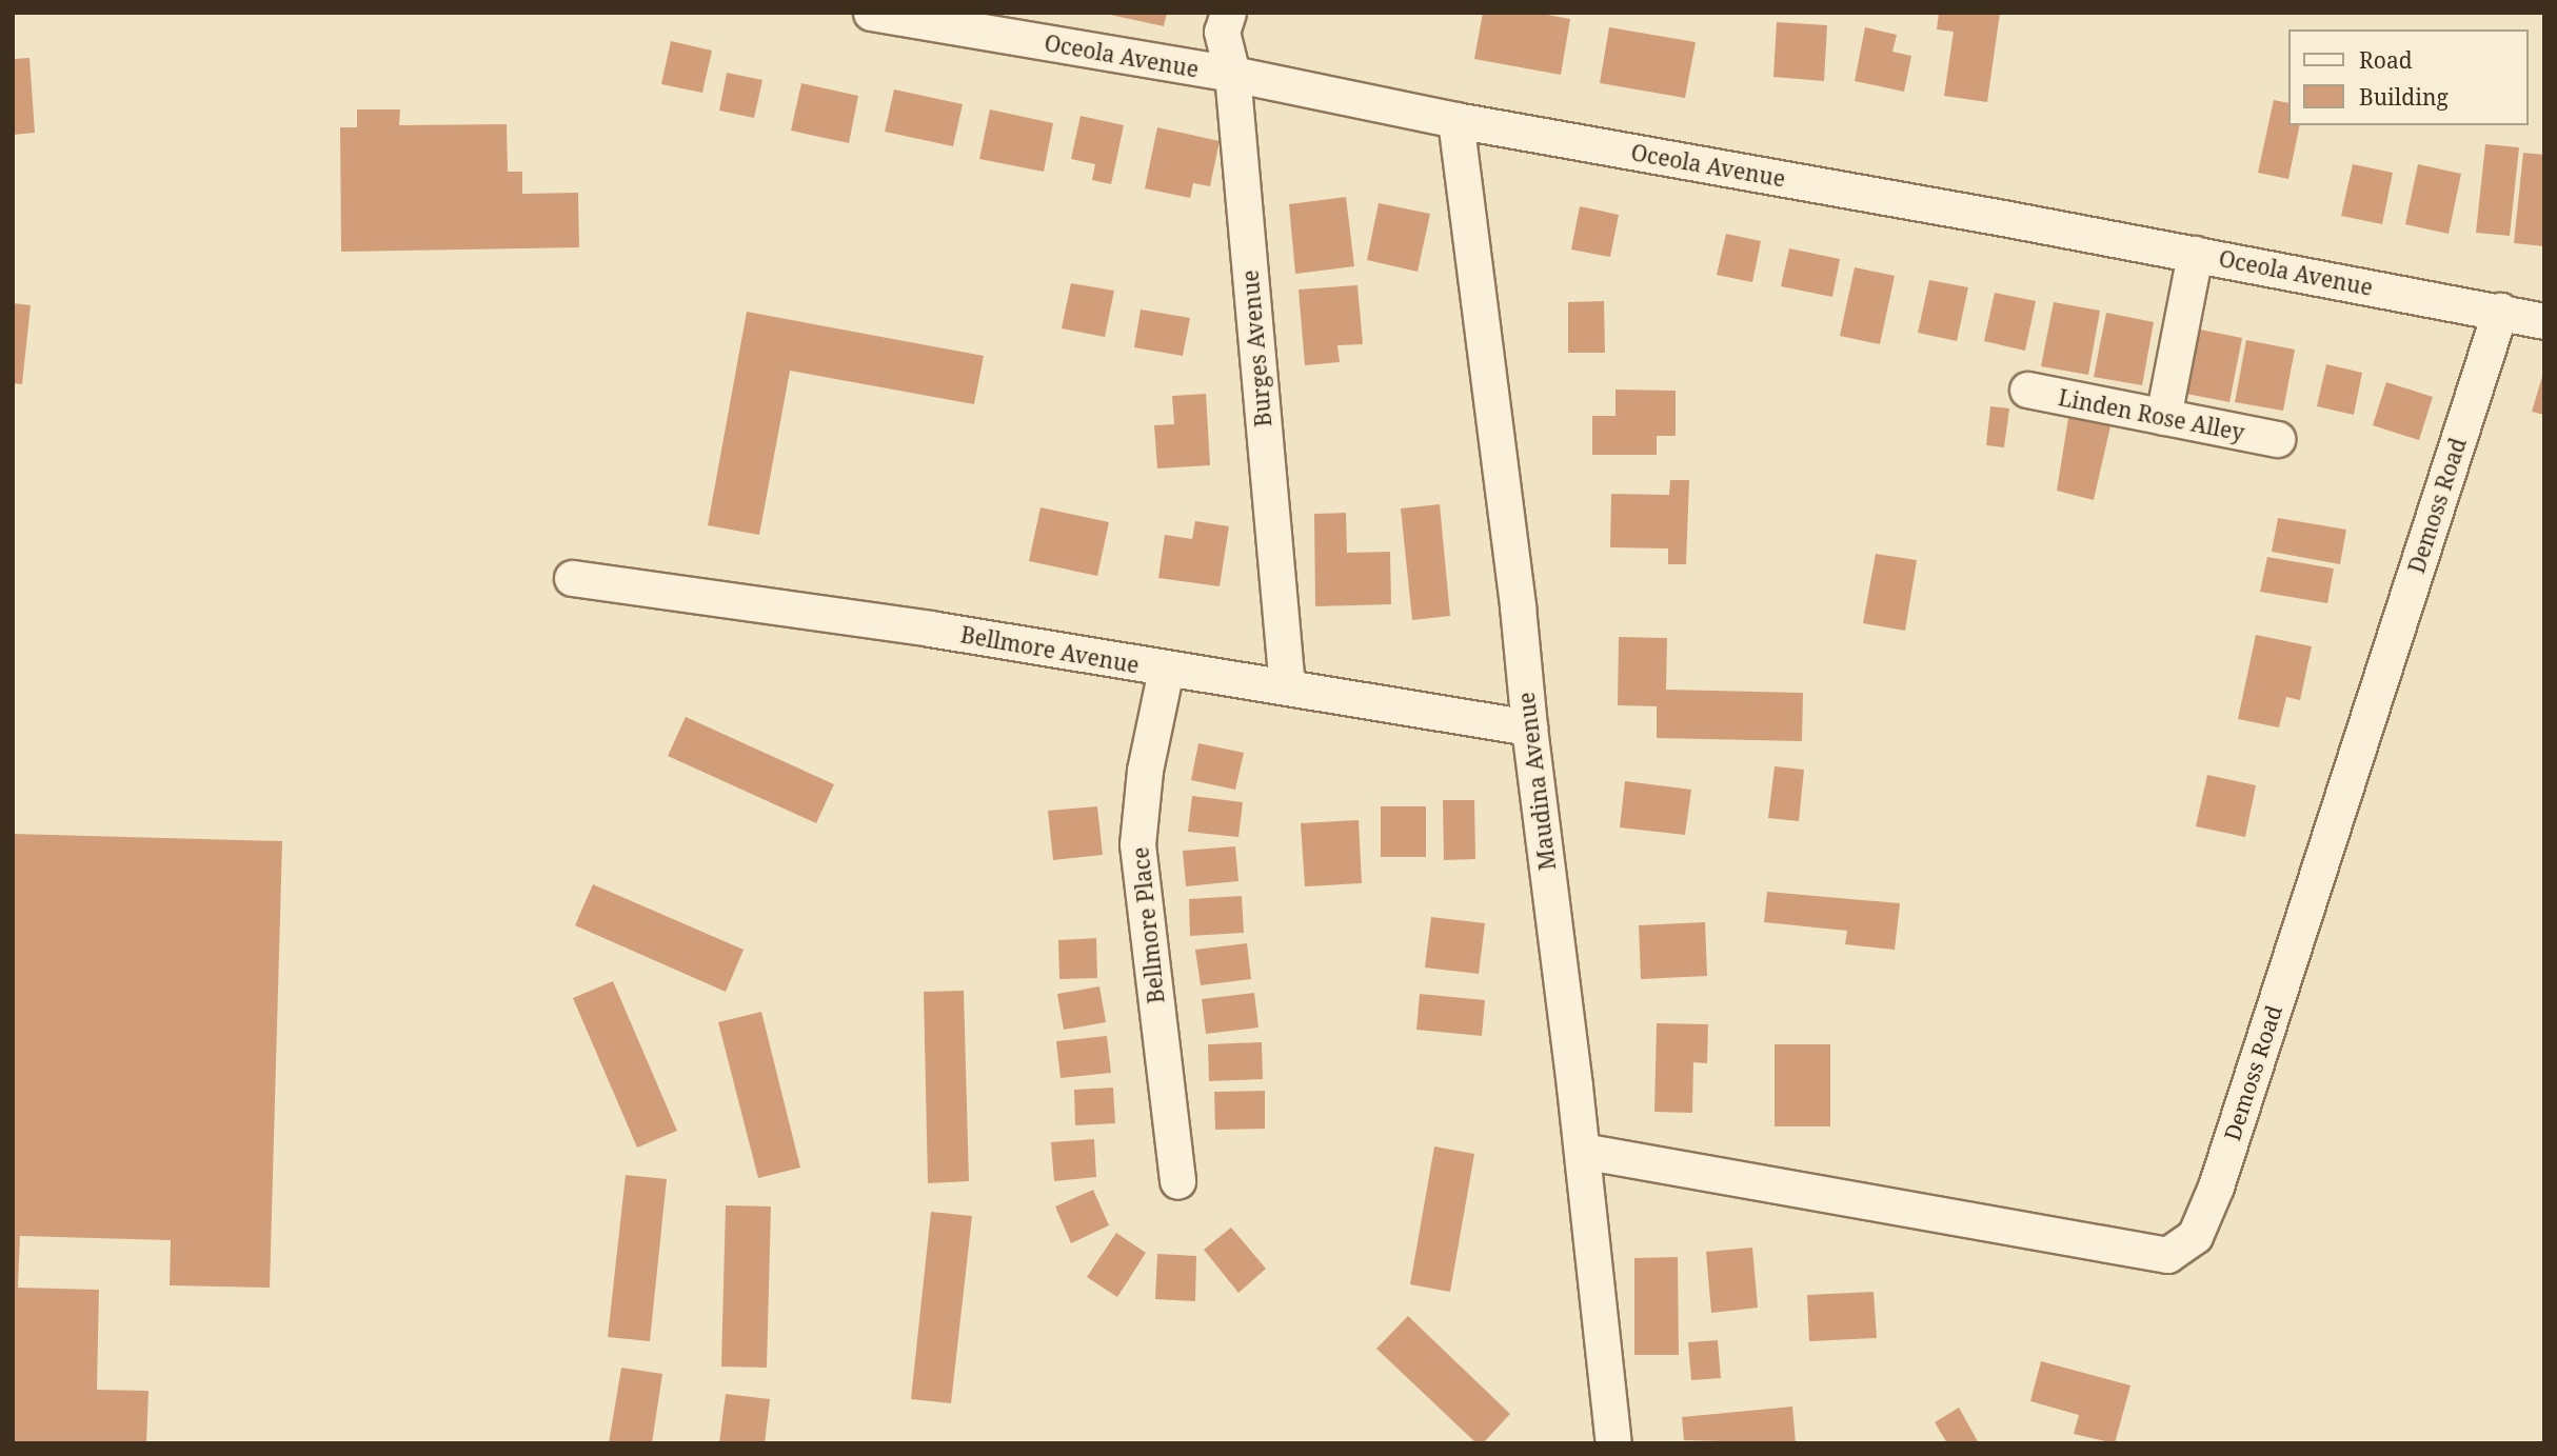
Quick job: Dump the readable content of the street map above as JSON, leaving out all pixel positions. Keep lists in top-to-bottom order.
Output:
{
  "streets": {
    "street": [
      "Oceola Avenue",
      "Burges Avenue",
      "Linden Rose Alley",
      "Demoss Road",
      "Bellmore Avenue",
      "Maudina Avenue",
      "Bellmore Place"
    ]
  },
  "crossings": [
    ["Oceola Avenue", "Burges Avenue"],
    ["Oceola Avenue", "Demoss Road"],
    ["Oceola Avenue", "Maudina Avenue"],
    ["Burges Avenue", "Bellmore Avenue"],
    ["Demoss Road", "Maudina Avenue"],
    ["Bellmore Avenue", "Maudina Avenue"],
    ["Bellmore Avenue", "Bellmore Place"]
  ],
  "legend": ["Road", "Building"]
}
